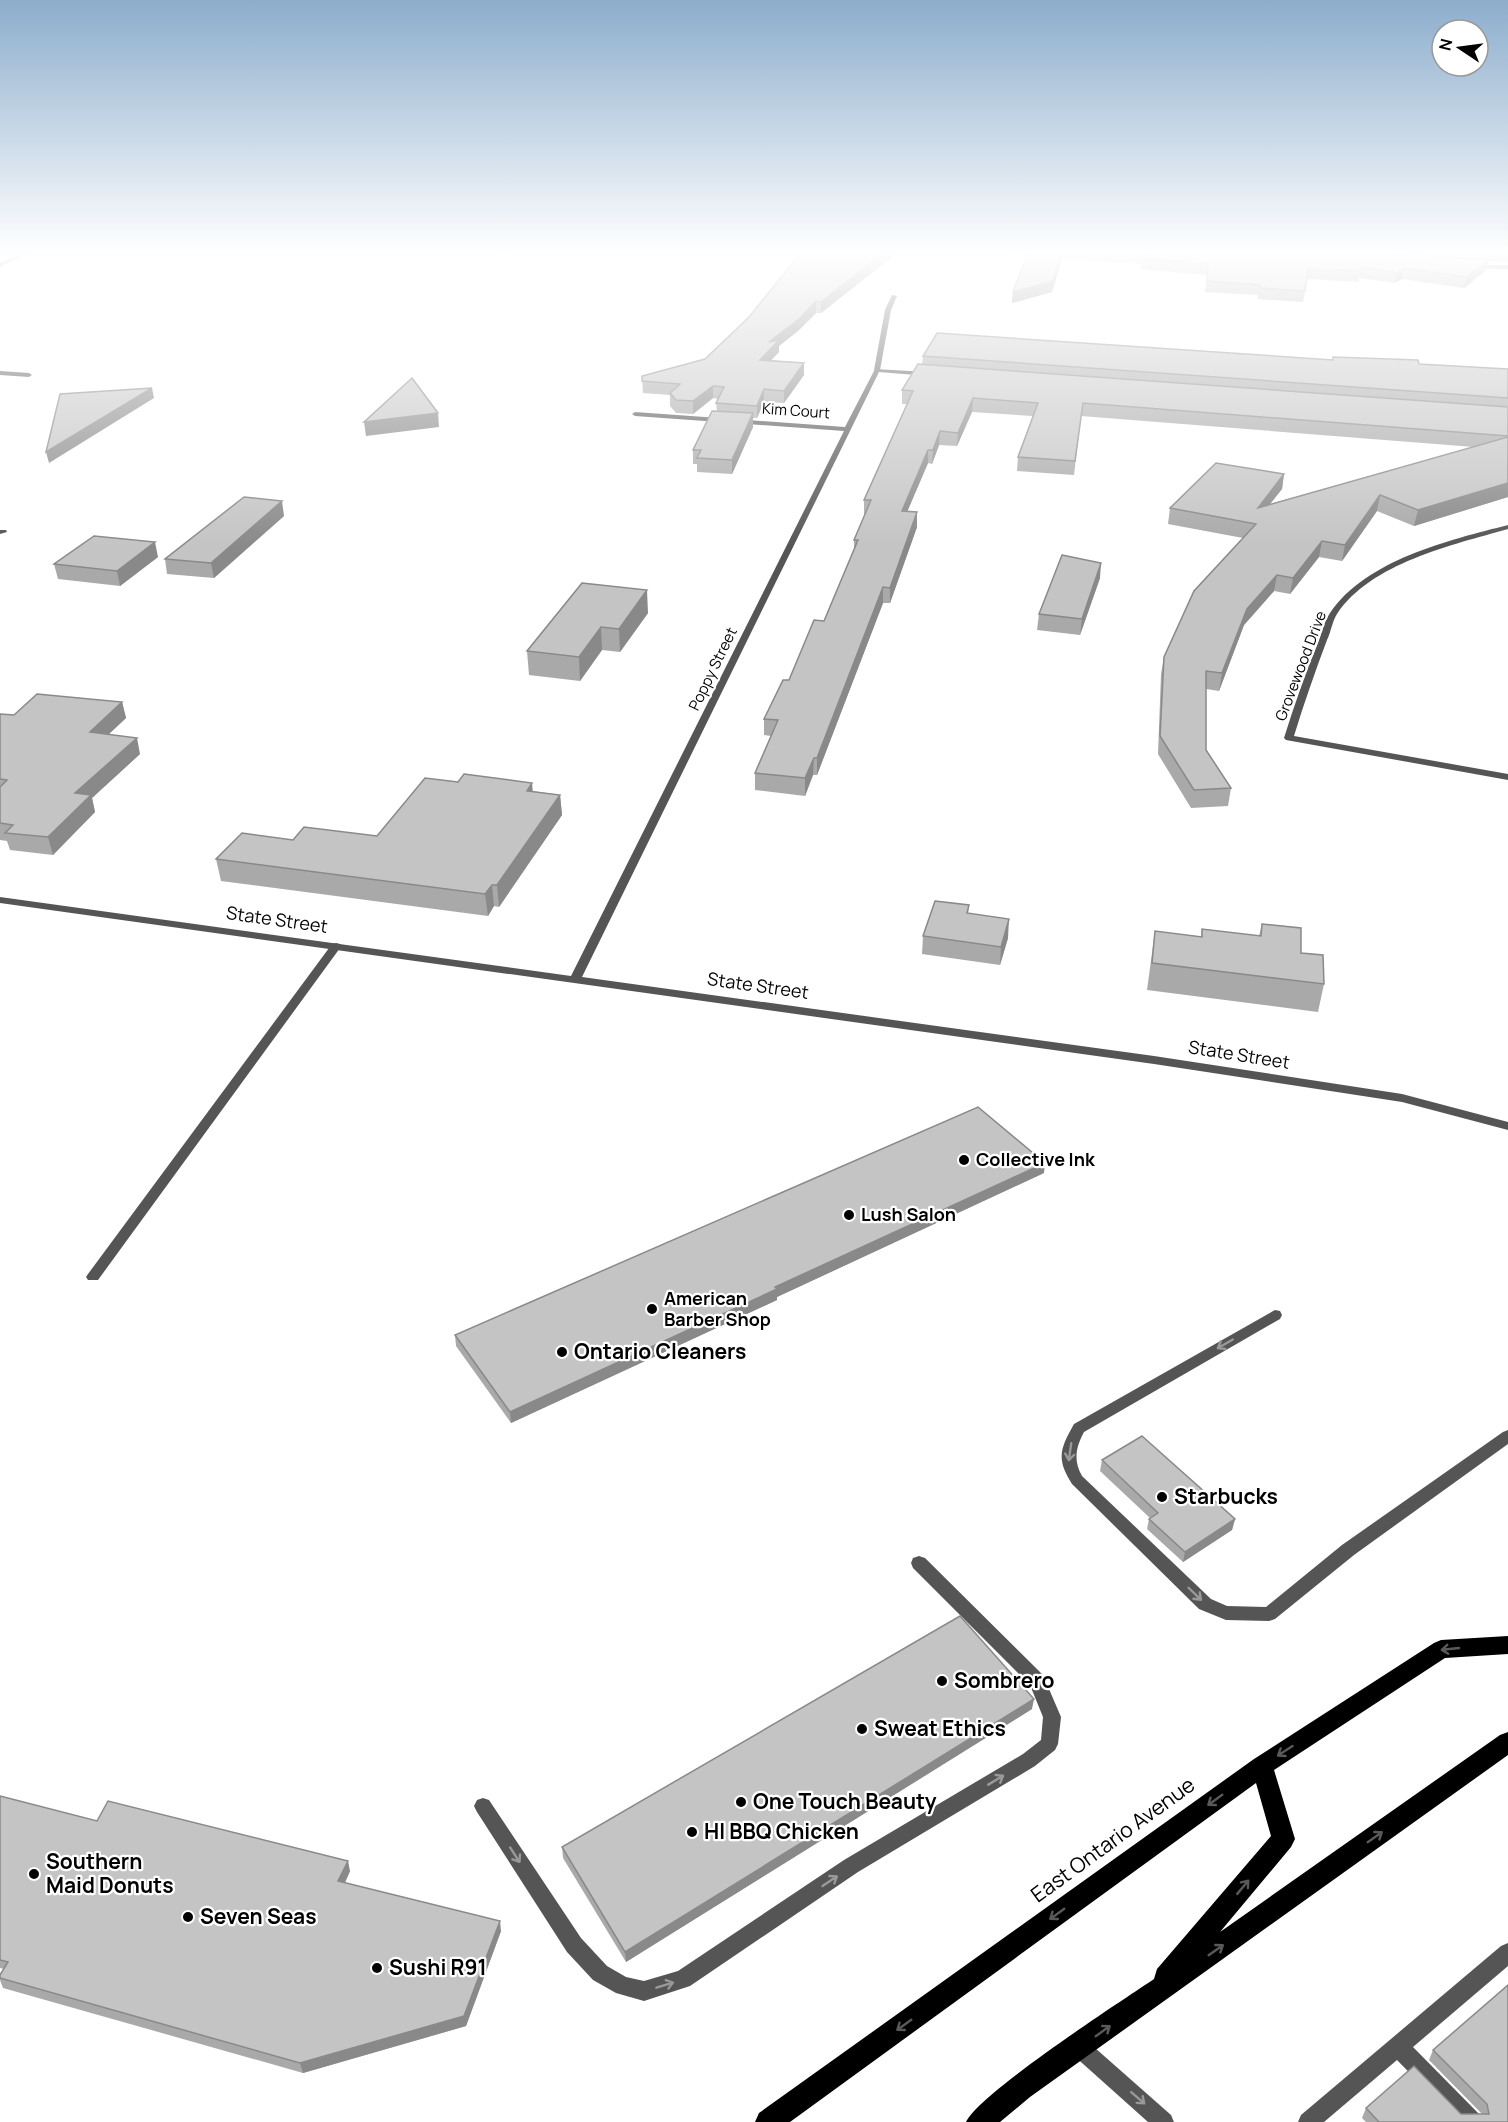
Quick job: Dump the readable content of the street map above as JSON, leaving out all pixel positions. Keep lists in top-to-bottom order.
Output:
{
  "streets": {
    "main road": ["East Ontario Avenue"],
    "street": [
      "Kim Court",
      "Grovewood Drive",
      "Poppy Street",
      "State Street"
    ]
  },
  "crossings": [
    ["Kim Court", "Poppy Street"],
    ["Poppy Street", "State Street"]
  ],
  "places": [
    "Collective Ink",
    "Lush Salon",
    "American Barber Shop",
    "Ontario Cleaners",
    "Starbucks",
    "Sombrero",
    "Sweat Ethics",
    "One Touch Beauty",
    "HI BBQ Chicken",
    "Southern Maid Donuts",
    "Seven Seas",
    "Sushi R91"
  ],
  "north": "left"
}
